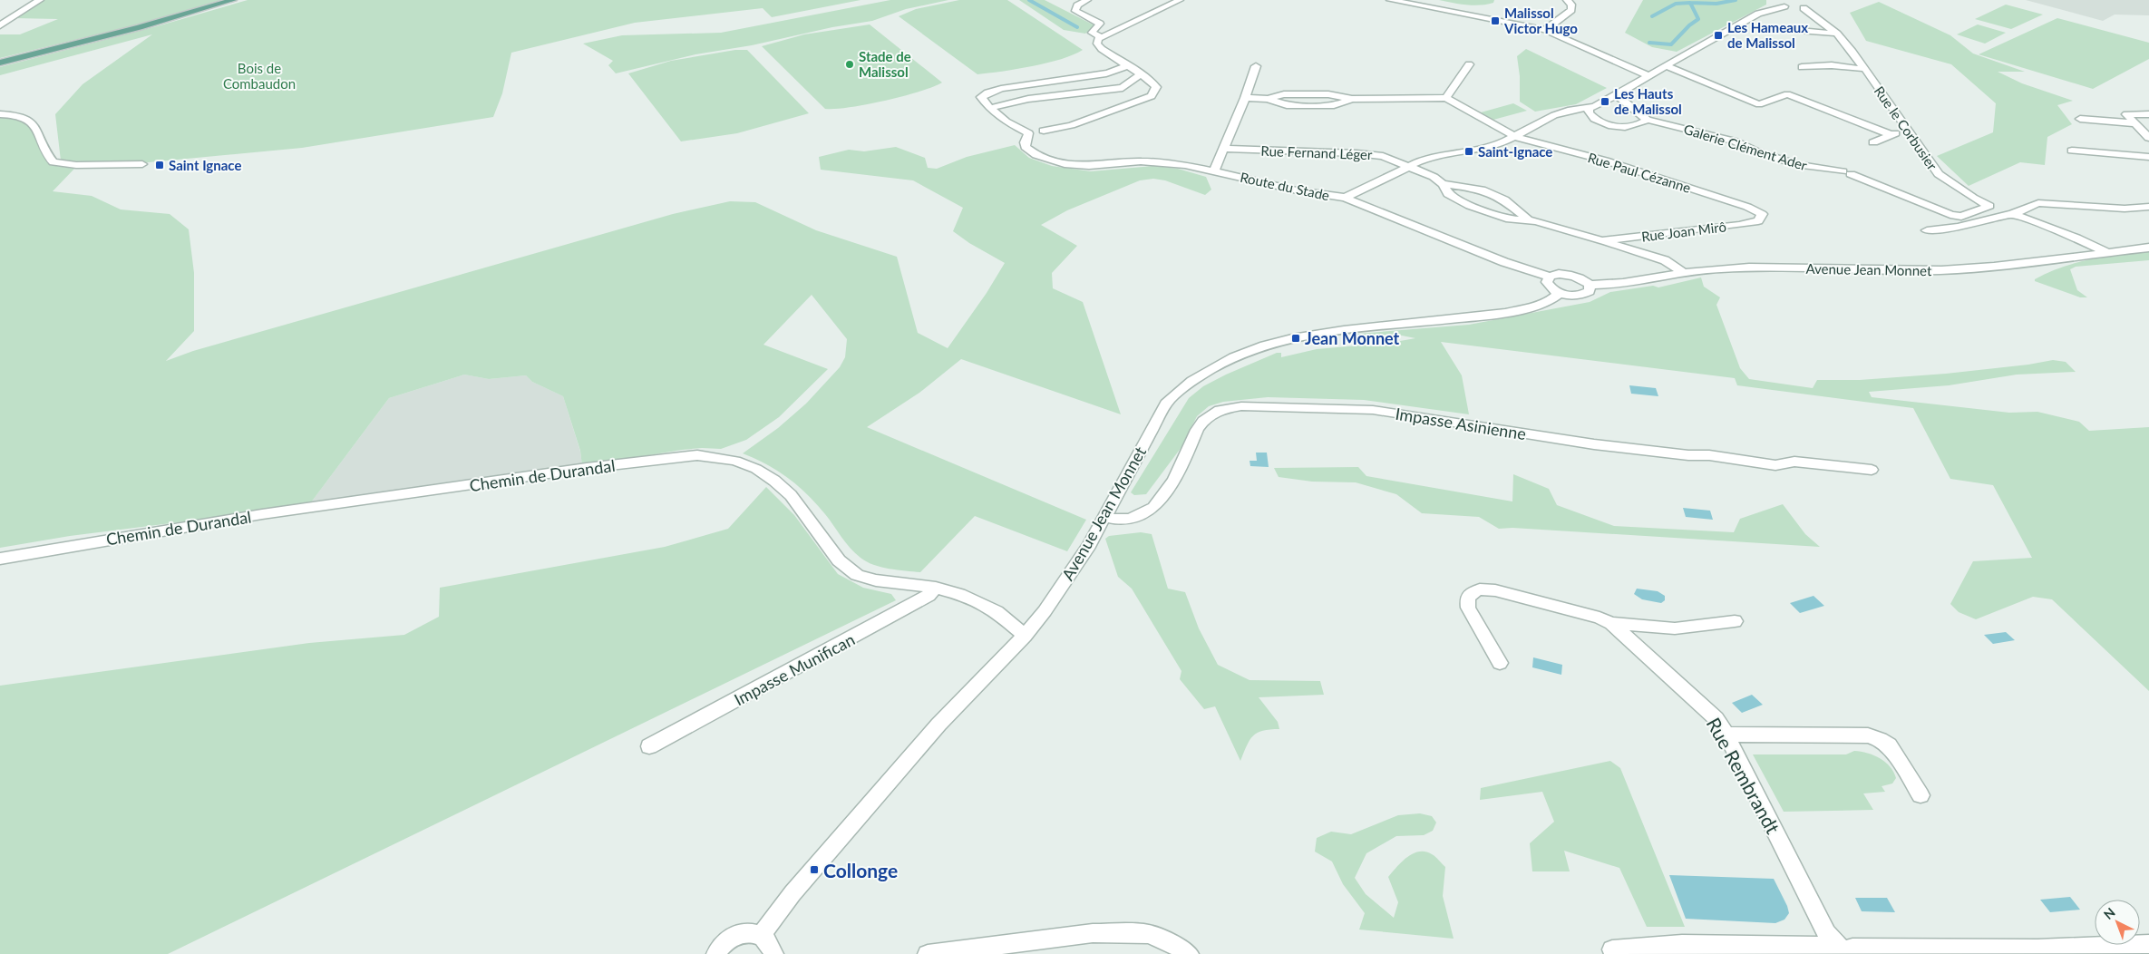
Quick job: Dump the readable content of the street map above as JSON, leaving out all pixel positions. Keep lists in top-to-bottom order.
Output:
{
  "streets": {
    "street": [
      "Rue le Corbusier",
      "Galerie Clément Ader",
      "Rue Fernand Léger",
      "Rue Paul Cézanne",
      "Route du Stade",
      "Rue Joan Mirô",
      "Avenue Jean Monnet",
      "Impasse Asinienne",
      "Chemin de Durandal",
      "Impasse Munifican",
      "Rue Rembrandt"
    ]
  },
  "crossings": [
    ["Rue le Corbusier", "Galerie Clément Ader"],
    ["Rue Fernand Léger", "Rue Joan Mirô"],
    ["Rue Paul Cézanne", "Rue Joan Mirô"],
    ["Rue Joan Mirô", "Avenue Jean Monnet"],
    ["Avenue Jean Monnet", "Impasse Asinienne"],
    ["Avenue Jean Monnet", "Chemin de Durandal"],
    ["Chemin de Durandal", "Impasse Munifican"]
  ],
  "parks": ["Bois de Combaudon"],
  "places": {
    "transit": [
      "Malissol Victor Hugo",
      "Les Hameaux de Malissol",
      "Les Hauts de Malissol",
      "Saint-Ignace",
      "Saint Ignace",
      "Jean Monnet",
      "Collonge"
    ],
    "other": ["Stade de Malissol"]
  },
  "north": "top left"
}
